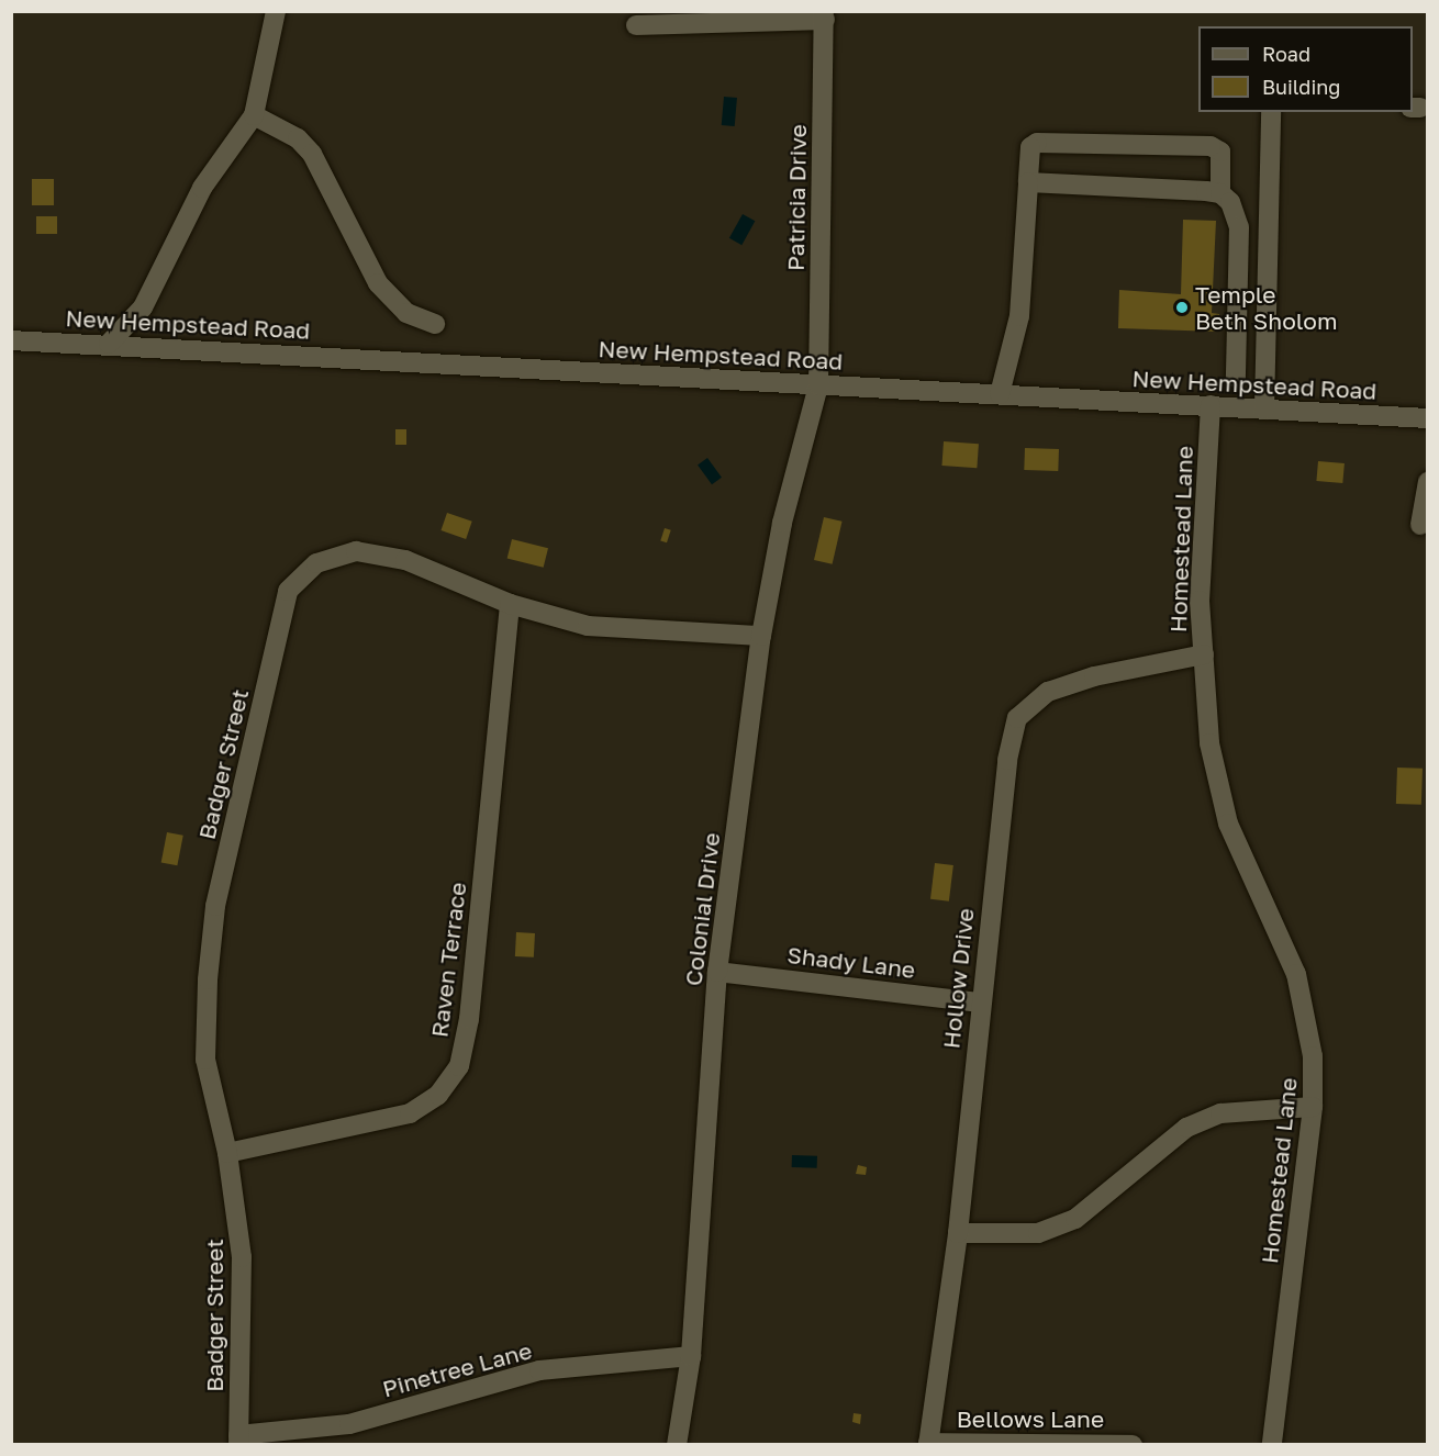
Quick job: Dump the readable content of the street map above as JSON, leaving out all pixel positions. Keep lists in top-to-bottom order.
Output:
{
  "streets": {
    "street": [
      "Patricia Drive",
      "New Hempstead Road",
      "Homestead Lane",
      "Badger Street",
      "Colonial Drive",
      "Raven Terrace",
      "Shady Lane",
      "Hollow Drive",
      "Pinetree Lane",
      "Bellows Lane"
    ]
  },
  "crossings": [
    ["Patricia Drive", "New Hempstead Road"],
    ["Patricia Drive", "Colonial Drive"],
    ["New Hempstead Road", "Homestead Lane"],
    ["New Hempstead Road", "Colonial Drive"],
    ["Homestead Lane", "Hollow Drive"],
    ["Badger Street", "Colonial Drive"],
    ["Badger Street", "Raven Terrace"],
    ["Badger Street", "Pinetree Lane"],
    ["Colonial Drive", "Shady Lane"],
    ["Colonial Drive", "Pinetree Lane"],
    ["Shady Lane", "Hollow Drive"],
    ["Hollow Drive", "Bellows Lane"]
  ],
  "places": ["Temple Beth Sholom"],
  "legend": ["Road", "Building"]
}
